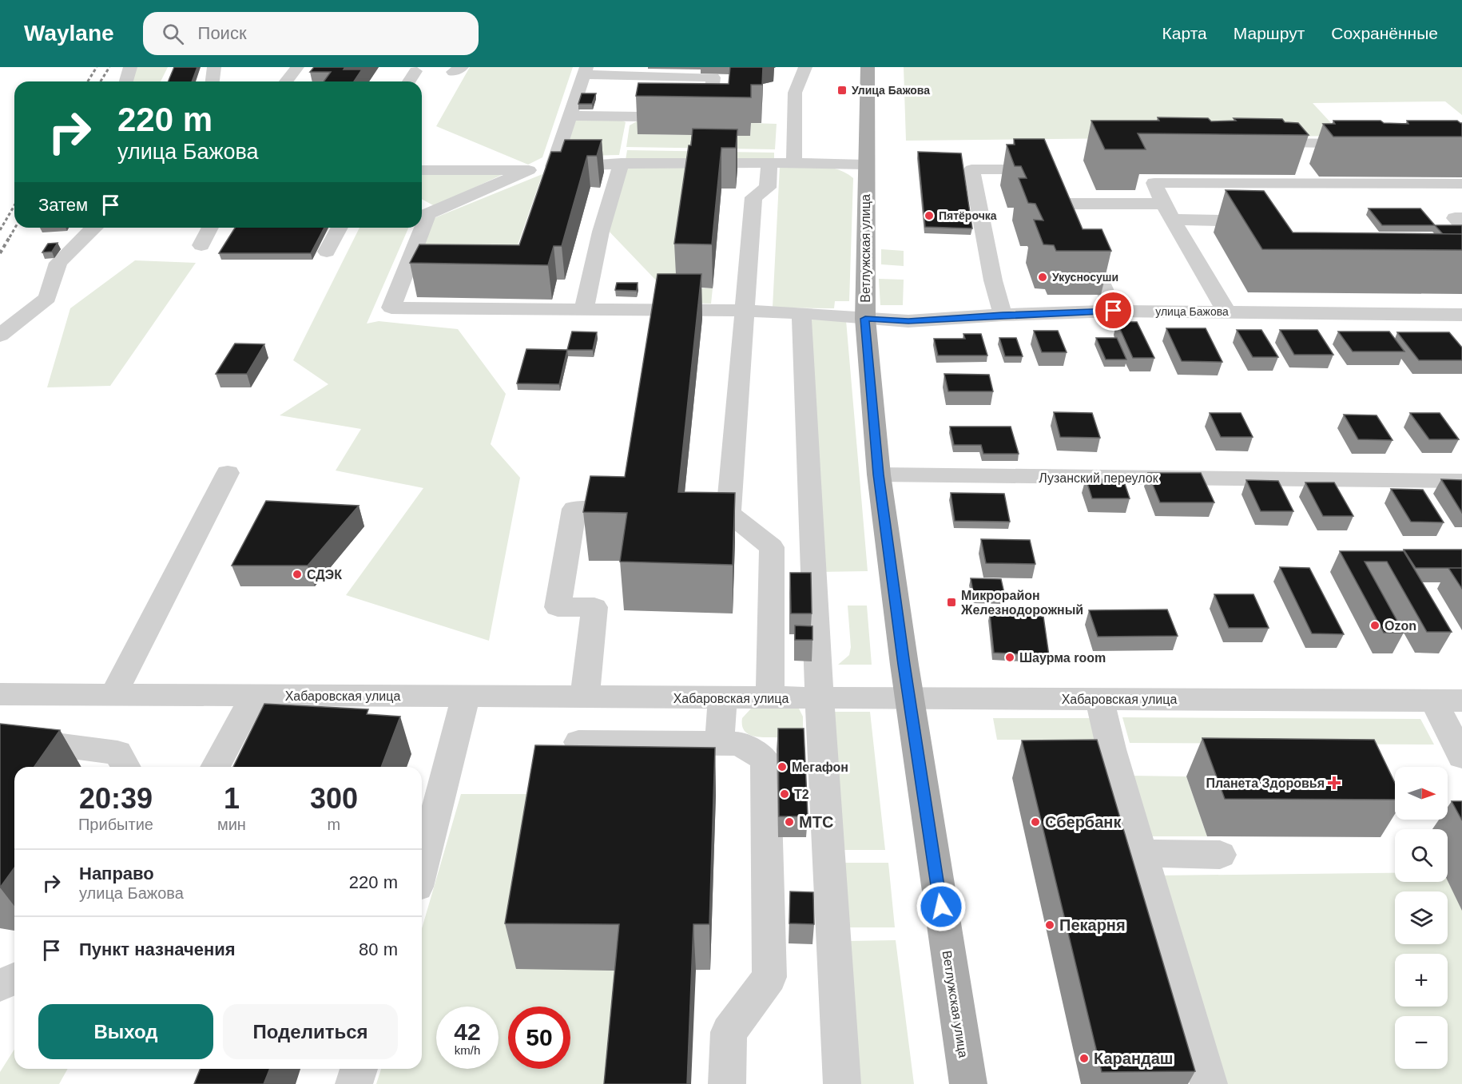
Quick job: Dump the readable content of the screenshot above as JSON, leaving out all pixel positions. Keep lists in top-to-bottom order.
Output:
{
  "streets": {
    "main road": ["Ветлужская улица"],
    "street": ["улица Бажова", "Лузанский переулок", "Хабаровская улица"]
  },
  "crossings": [
    ["Ветлужская улица", "улица Бажова"],
    ["Ветлужская улица", "Лузанский переулок"],
    ["Ветлужская улица", "Хабаровская улица"]
  ],
  "places": {
    "transit": ["Улица Бажова", "Микрорайон Железнодорожный"],
    "other": [
      "Пятёрочка",
      "Укусносуши",
      "СДЭК",
      "Ozon",
      "Шаурма room",
      "Мегафон",
      "T2",
      "МТС",
      "Сбербанк",
      "Пекарня",
      "Карандаш"
    ],
    "health": ["Планета Здоровья"]
  },
  "north": "right",
  "page": {
    "header": "Waylane",
    "search": "Поиск",
    "nav": ["Карта", "Маршрут", "Сохранённые"],
    "turn": ["220 m", "улица Бажова"],
    "then": "Затем",
    "map_buttons": ["+", "−"],
    "eta": [
      "20:39",
      "Прибытие",
      "1",
      "мин",
      "300",
      "m"
    ],
    "list": [
      {
        "name": "Направо",
        "note": "улица Бажова",
        "value": "220 m"
      },
      {
        "name": "Пункт назначения",
        "value": "80 m"
      }
    ],
    "buttons": ["Выход", "Поделиться"],
    "speed": "42 km/h",
    "limit": "50"
  }
}
